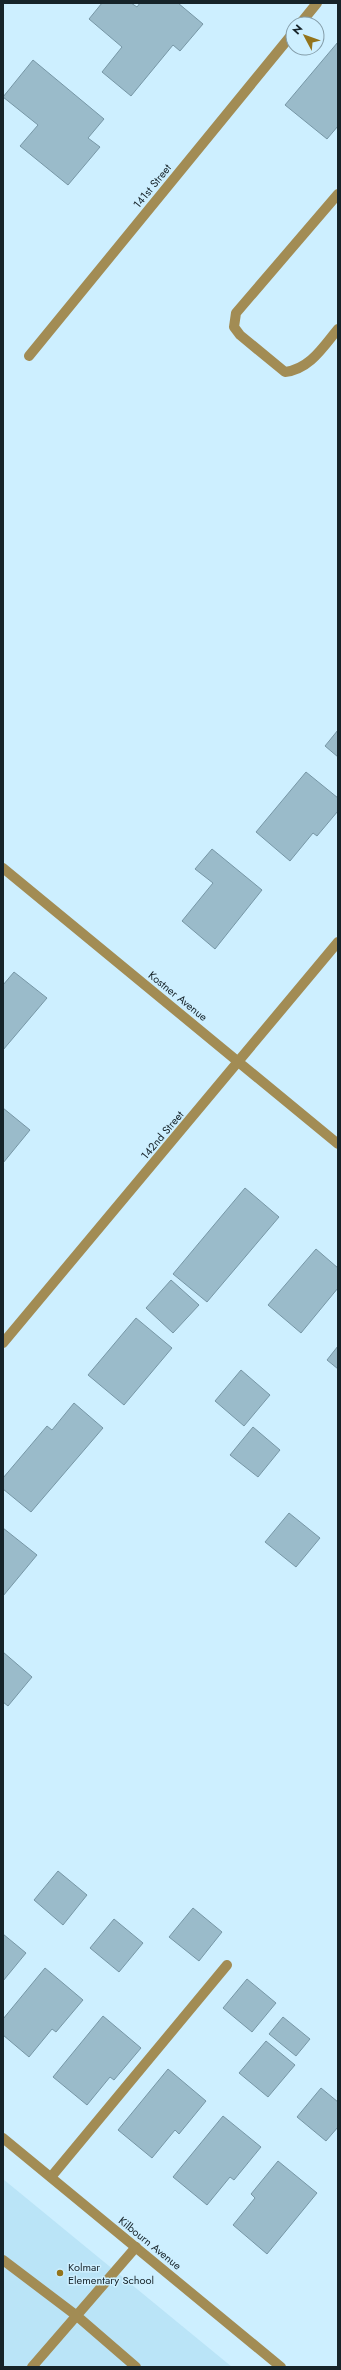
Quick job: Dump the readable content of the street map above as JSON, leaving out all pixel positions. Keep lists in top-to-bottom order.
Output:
{
  "streets": {
    "street": [
      "141st Street",
      "Kostner Avenue",
      "142nd Street",
      "Kilbourn Avenue"
    ]
  },
  "crossings": [
    ["Kostner Avenue", "142nd Street"]
  ],
  "places": ["Kolmar Elementary School"],
  "north": "top left"
}
